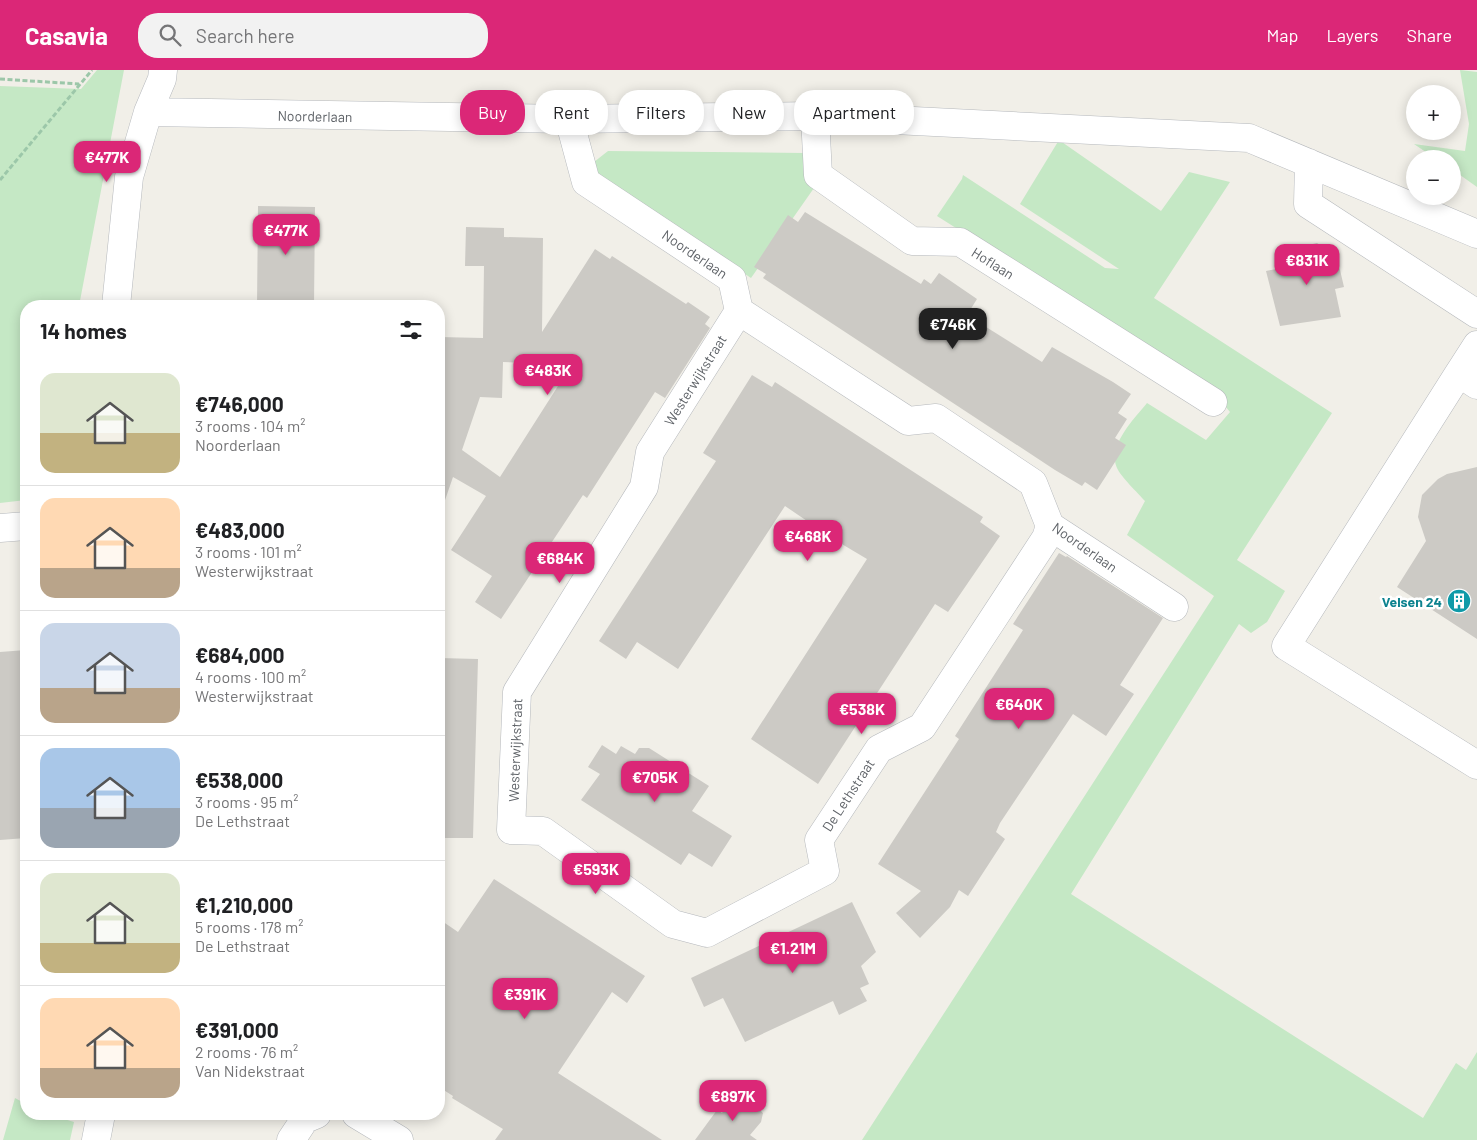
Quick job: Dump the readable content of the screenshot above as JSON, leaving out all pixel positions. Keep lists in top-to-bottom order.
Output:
{
  "streets": {
    "street": [
      "Noorderlaan",
      "Hoflaan",
      "Westerwijkstraat",
      "De Lethstraat"
    ]
  },
  "crossings": [
    ["Noorderlaan", "Westerwijkstraat"],
    ["Noorderlaan", "De Lethstraat"],
    ["Westerwijkstraat", "De Lethstraat"]
  ],
  "places": {
    "building": ["Velsen 24"]
  },
  "page": {
    "header": "Casavia",
    "search": "Search here",
    "nav": ["Map", "Layers", "Share"],
    "map_buttons": ["+", "−"],
    "chip": [
      "Buy",
      "Rent",
      "Filters",
      "New",
      "Apartment"
    ],
    "price": [
      "€477K",
      "€477K",
      "€831K",
      "€746K",
      "€483K",
      "€468K",
      "€684K",
      "€640K",
      "€538K",
      "€705K",
      "€593K",
      "€1.21M",
      "€391K",
      "€897K"
    ],
    "heading": "14 homes",
    "list": [
      {
        "name": "€746,000",
        "note": "3 rooms · 104 m² · Noorderlaan"
      },
      {
        "name": "€483,000",
        "note": "3 rooms · 101 m² · Westerwijkstraat"
      },
      {
        "name": "€684,000",
        "note": "4 rooms · 100 m² · Westerwijkstraat"
      },
      {
        "name": "€538,000",
        "note": "3 rooms · 95 m² · De Lethstraat"
      },
      {
        "name": "€1,210,000",
        "note": "5 rooms · 178 m² · De Lethstraat"
      },
      {
        "name": "€391,000",
        "note": "2 rooms · 76 m² · Van Nidekstraat"
      }
    ]
  }
}
